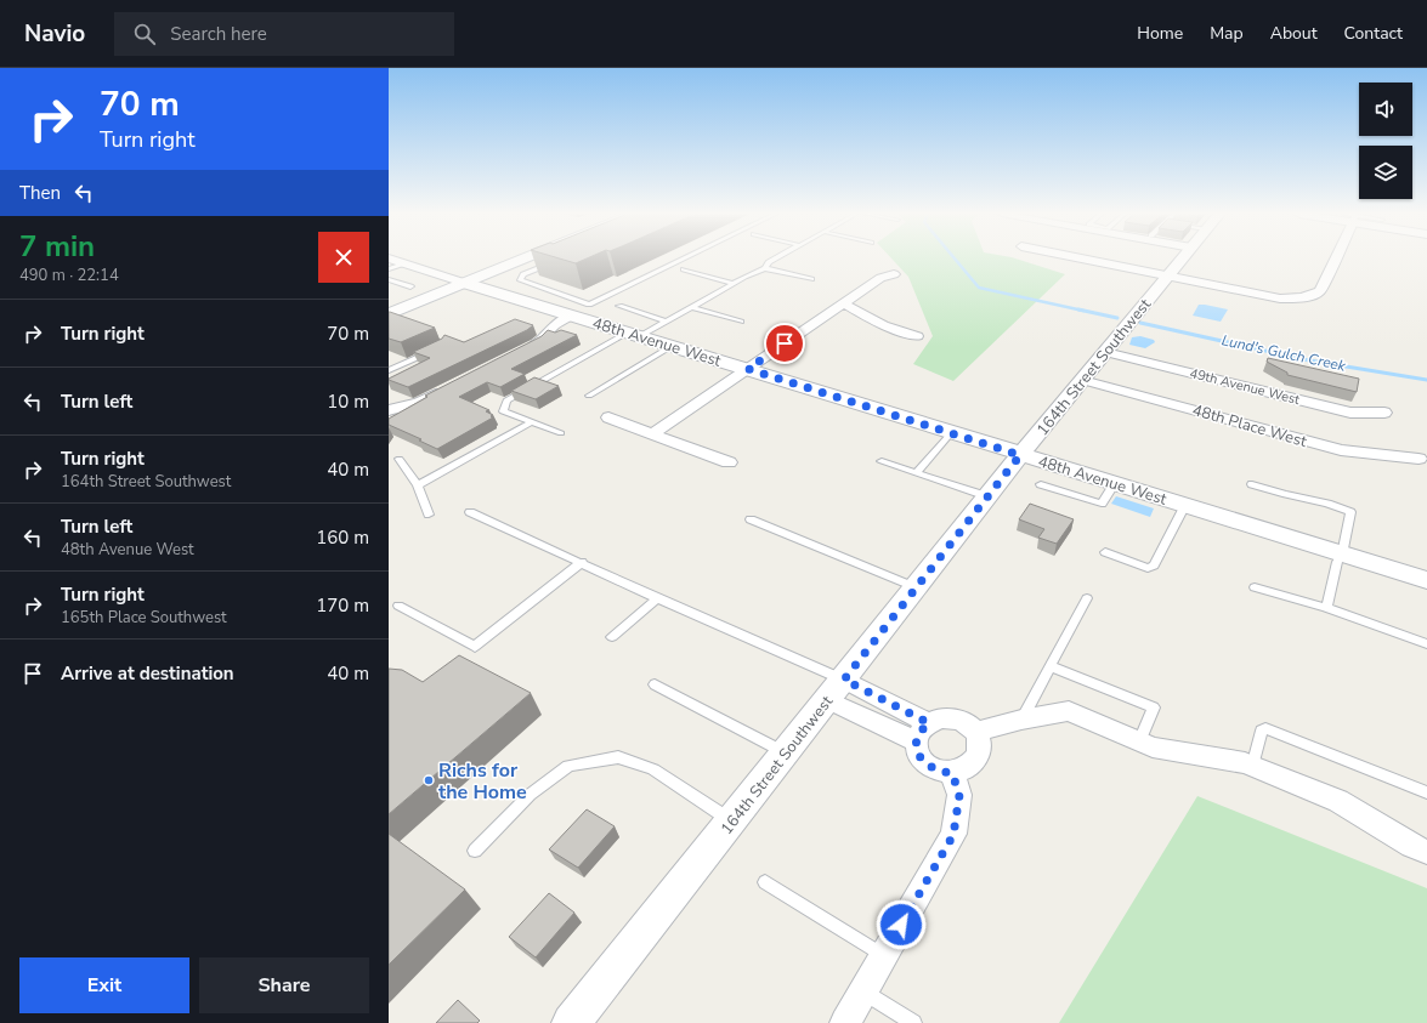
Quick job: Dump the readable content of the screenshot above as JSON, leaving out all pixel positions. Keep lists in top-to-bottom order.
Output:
{
  "streets": {
    "street": [
      "48th Avenue West",
      "164th Street Southwest",
      "49th Avenue West",
      "48th Place West"
    ]
  },
  "crossings": [
    ["48th Avenue West", "164th Street Southwest"],
    ["164th Street Southwest", "49th Avenue West"],
    ["164th Street Southwest", "48th Place West"]
  ],
  "water": ["Lund's Gulch Creek"],
  "places": ["Richs for the Home"],
  "page": {
    "header": "Navio",
    "search": "Search here",
    "nav": [
      "Home",
      "Map",
      "About",
      "Contact"
    ],
    "turn": ["70 m", "Turn right"],
    "then": "Then",
    "heading": ["7 min", "490 m · 22:14"],
    "list": [
      {
        "name": "Turn right",
        "value": "70 m"
      },
      {
        "name": "Turn left",
        "value": "10 m"
      },
      {
        "name": "Turn right",
        "note": "164th Street Southwest",
        "value": "40 m"
      },
      {
        "name": "Turn left",
        "note": "48th Avenue West",
        "value": "160 m"
      },
      {
        "name": "Turn right",
        "note": "165th Place Southwest",
        "value": "170 m"
      },
      {
        "name": "Arrive at destination",
        "value": "40 m"
      }
    ],
    "buttons": ["Exit", "Share"]
  }
}
